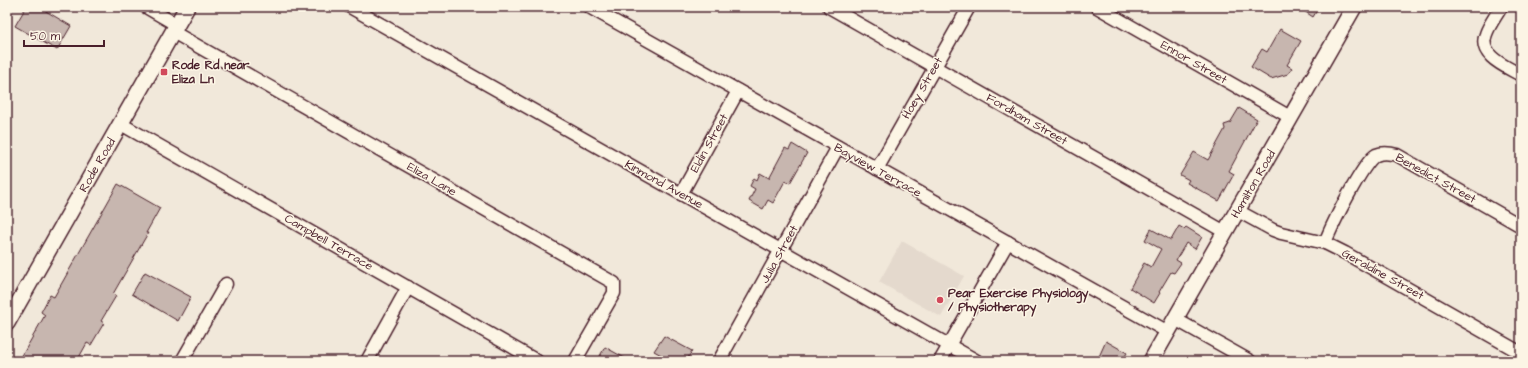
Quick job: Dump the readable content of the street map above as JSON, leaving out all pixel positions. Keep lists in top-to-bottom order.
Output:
{
  "streets": {
    "main road": ["Rode Road", "Hamilton Road"],
    "street": [
      "Ennor Street",
      "Hoey Street",
      "Fordham Street",
      "Eldin Street",
      "Bayview Terrace",
      "Benedict Street",
      "Eliza Lane",
      "Kinmond Avenue",
      "Campbell Terrace",
      "Julia Street",
      "Geraldine Street"
    ]
  },
  "crossings": [
    ["Ennor Street", "Hamilton Road"],
    ["Hoey Street", "Fordham Street"],
    ["Hoey Street", "Bayview Terrace"],
    ["Fordham Street", "Hamilton Road"],
    ["Eldin Street", "Bayview Terrace"],
    ["Eldin Street", "Kinmond Avenue"],
    ["Rode Road", "Eliza Lane"],
    ["Rode Road", "Campbell Terrace"],
    ["Bayview Terrace", "Hamilton Road"],
    ["Bayview Terrace", "Julia Street"],
    ["Benedict Street", "Geraldine Street"],
    ["Kinmond Avenue", "Julia Street"],
    ["Hamilton Road", "Geraldine Street"]
  ],
  "places": {
    "transit": ["Rode Rd near Eliza Ln"],
    "other": ["Pear Exercise Physiology / Physiotherapy"]
  },
  "scale_bar": "50 m"
}
